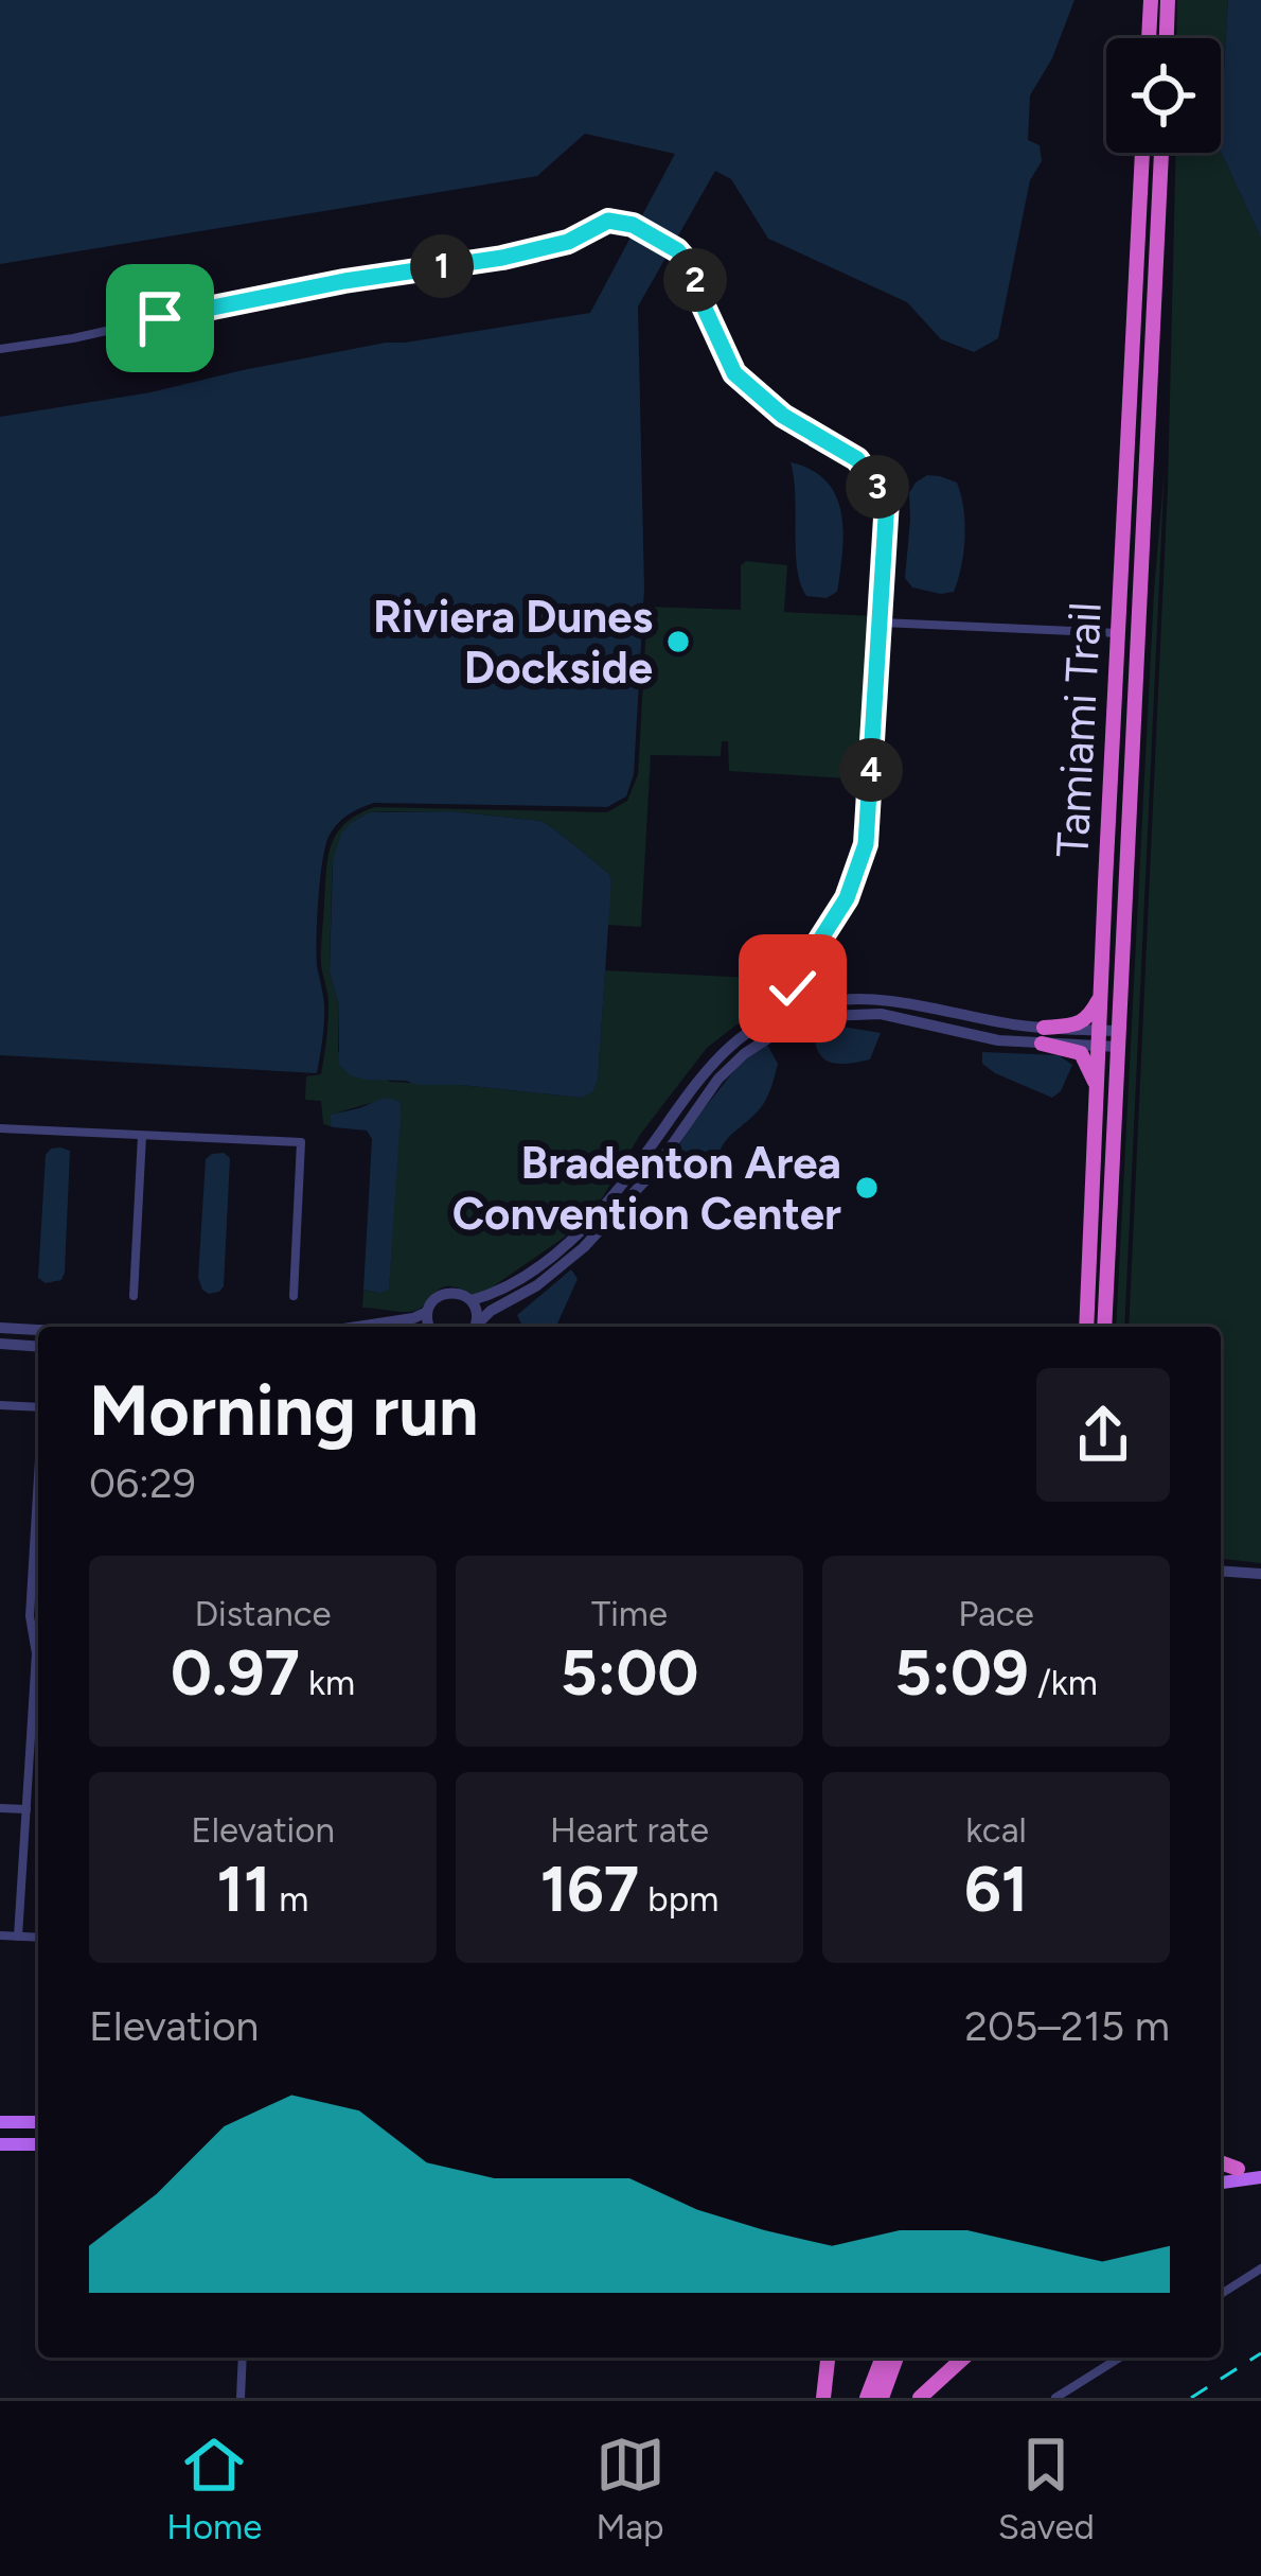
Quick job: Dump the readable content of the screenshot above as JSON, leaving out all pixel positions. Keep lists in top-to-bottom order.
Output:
{
  "streets": {
    "highway": ["Tamiami Trail"]
  },
  "places": ["Riviera Dunes Dockside", "Bradenton Area Convention Center"],
  "page": {
    "pins": [
      "1",
      "2",
      "3",
      "4"
    ],
    "heading": ["Morning run", "06:29"],
    "stats": [
      ["Distance", "0.97 km"],
      ["Time", "5:00"],
      ["Pace", "5:09 /km"],
      ["Elevation", "11 m"],
      ["Heart rate", "167 bpm"],
      ["kcal", "61"]
    ],
    "chart": ["Elevation", "205–215 m"],
    "tabs": ["Home", "Map", "Saved"]
  }
}
